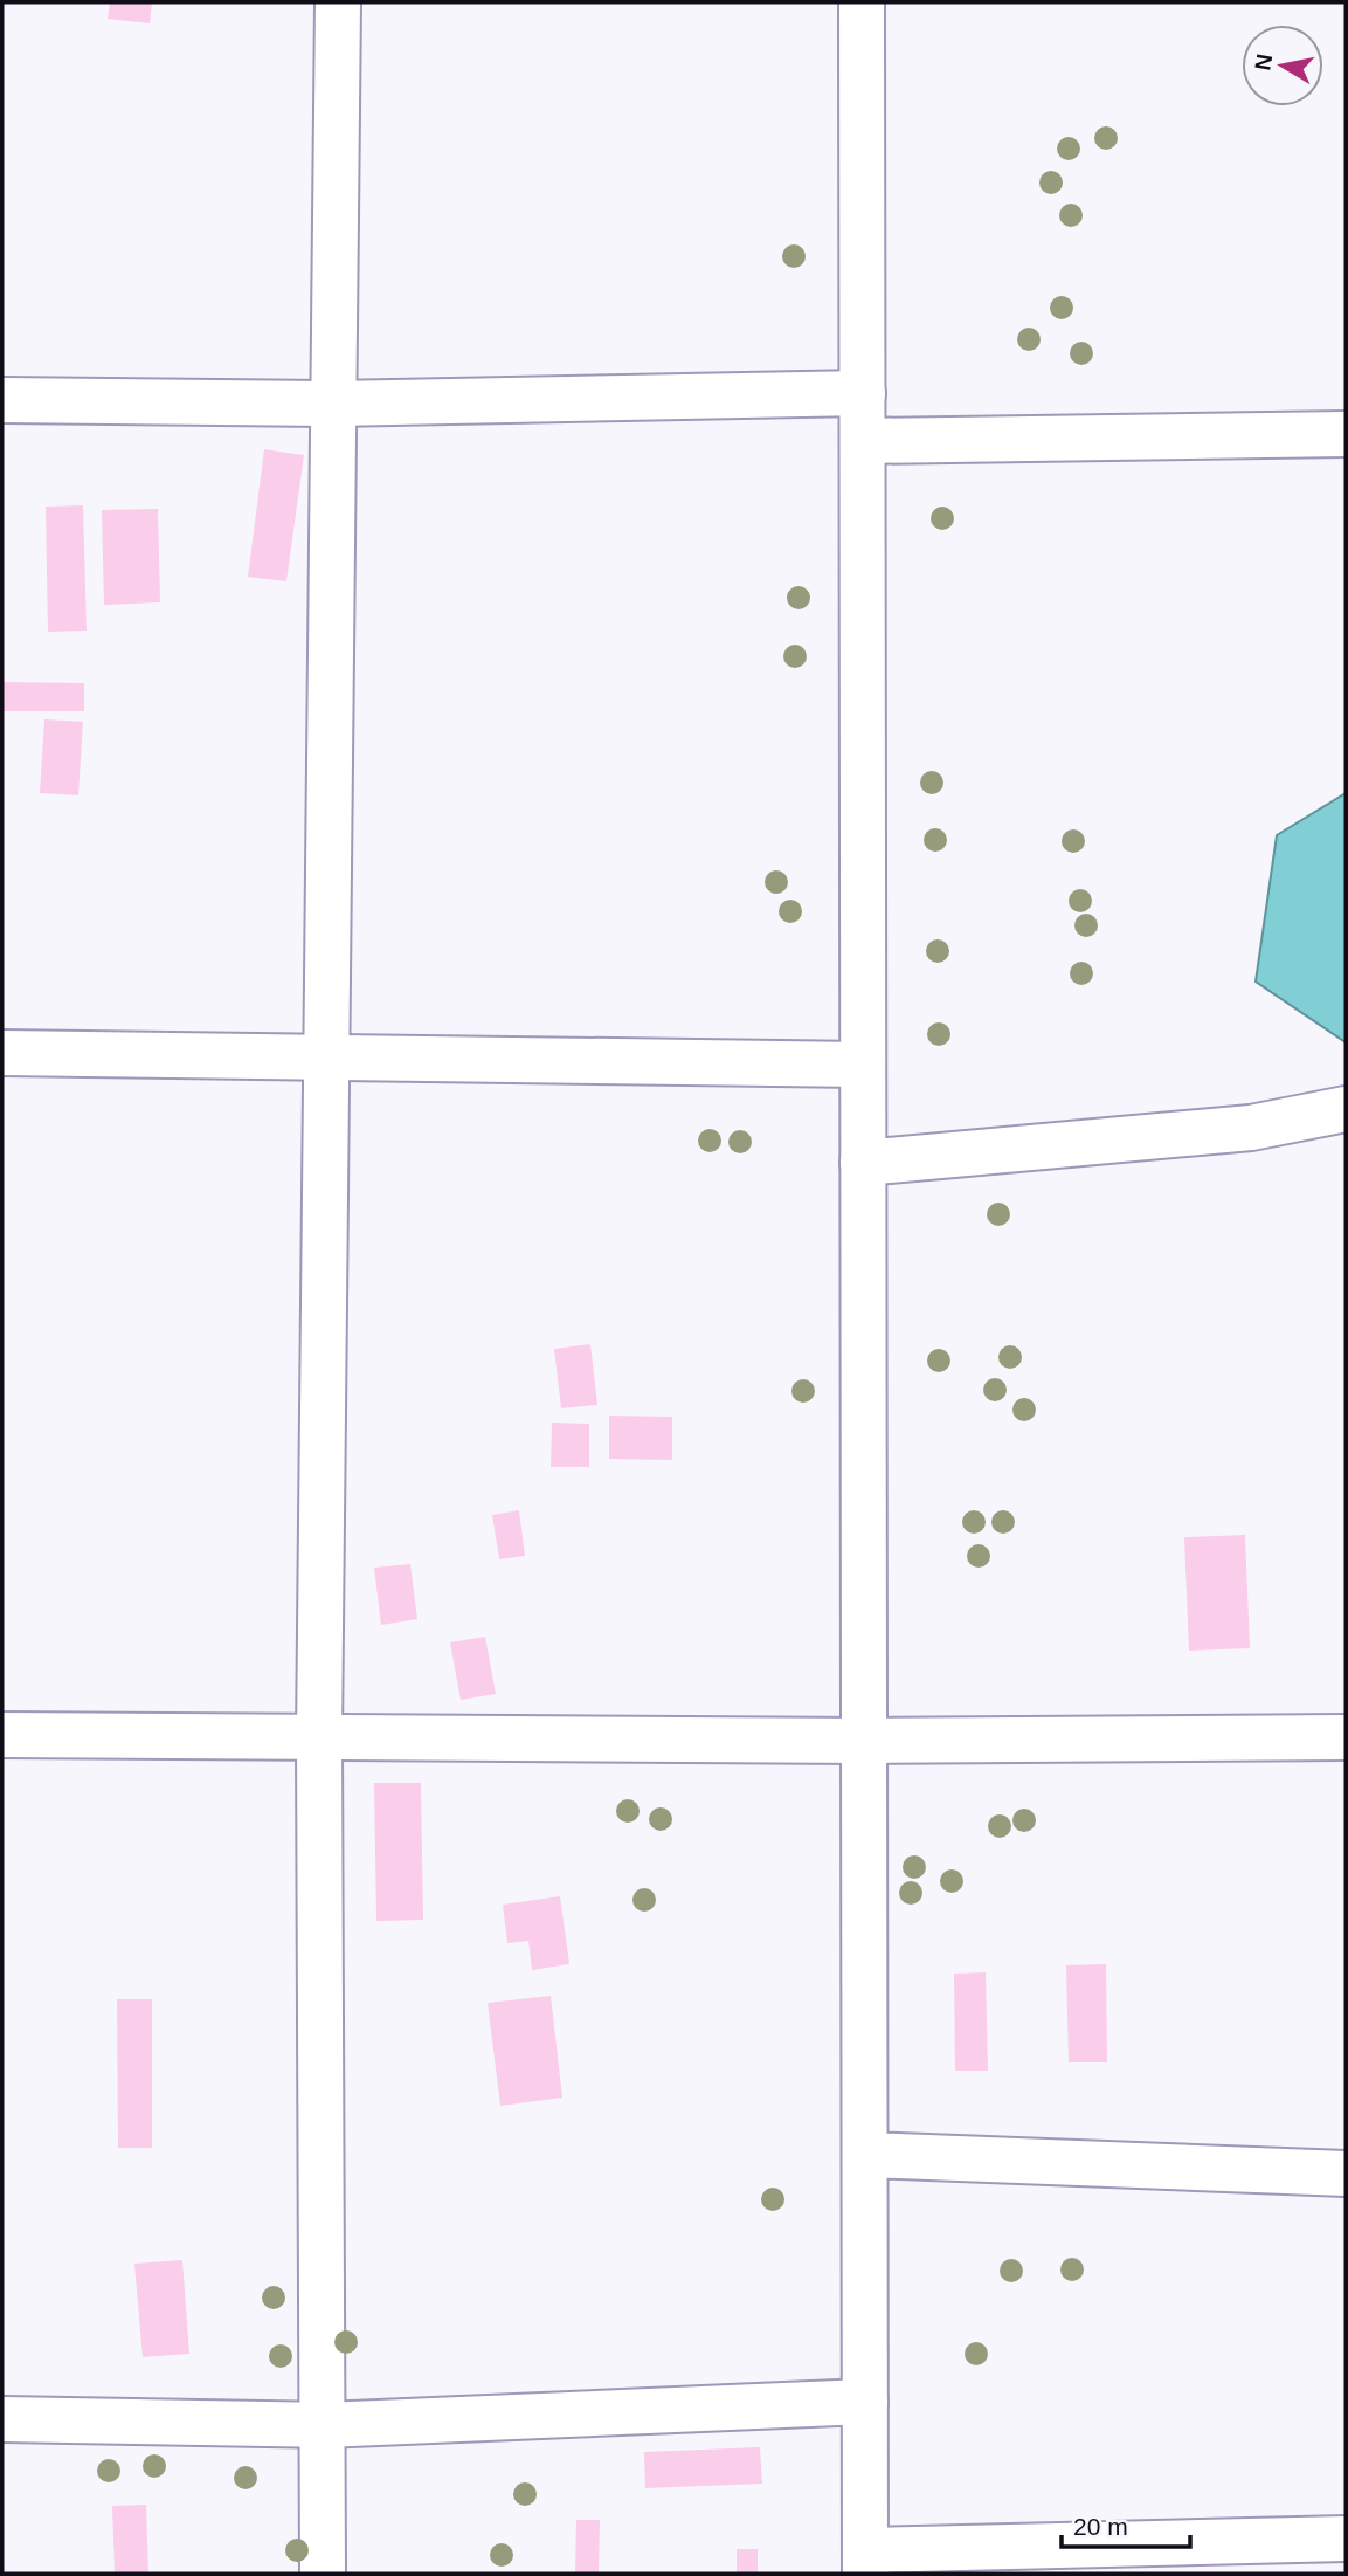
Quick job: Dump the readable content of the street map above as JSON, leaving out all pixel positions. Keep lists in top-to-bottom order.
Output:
{
  "scale_bar": "20 m",
  "north": "left"
}
